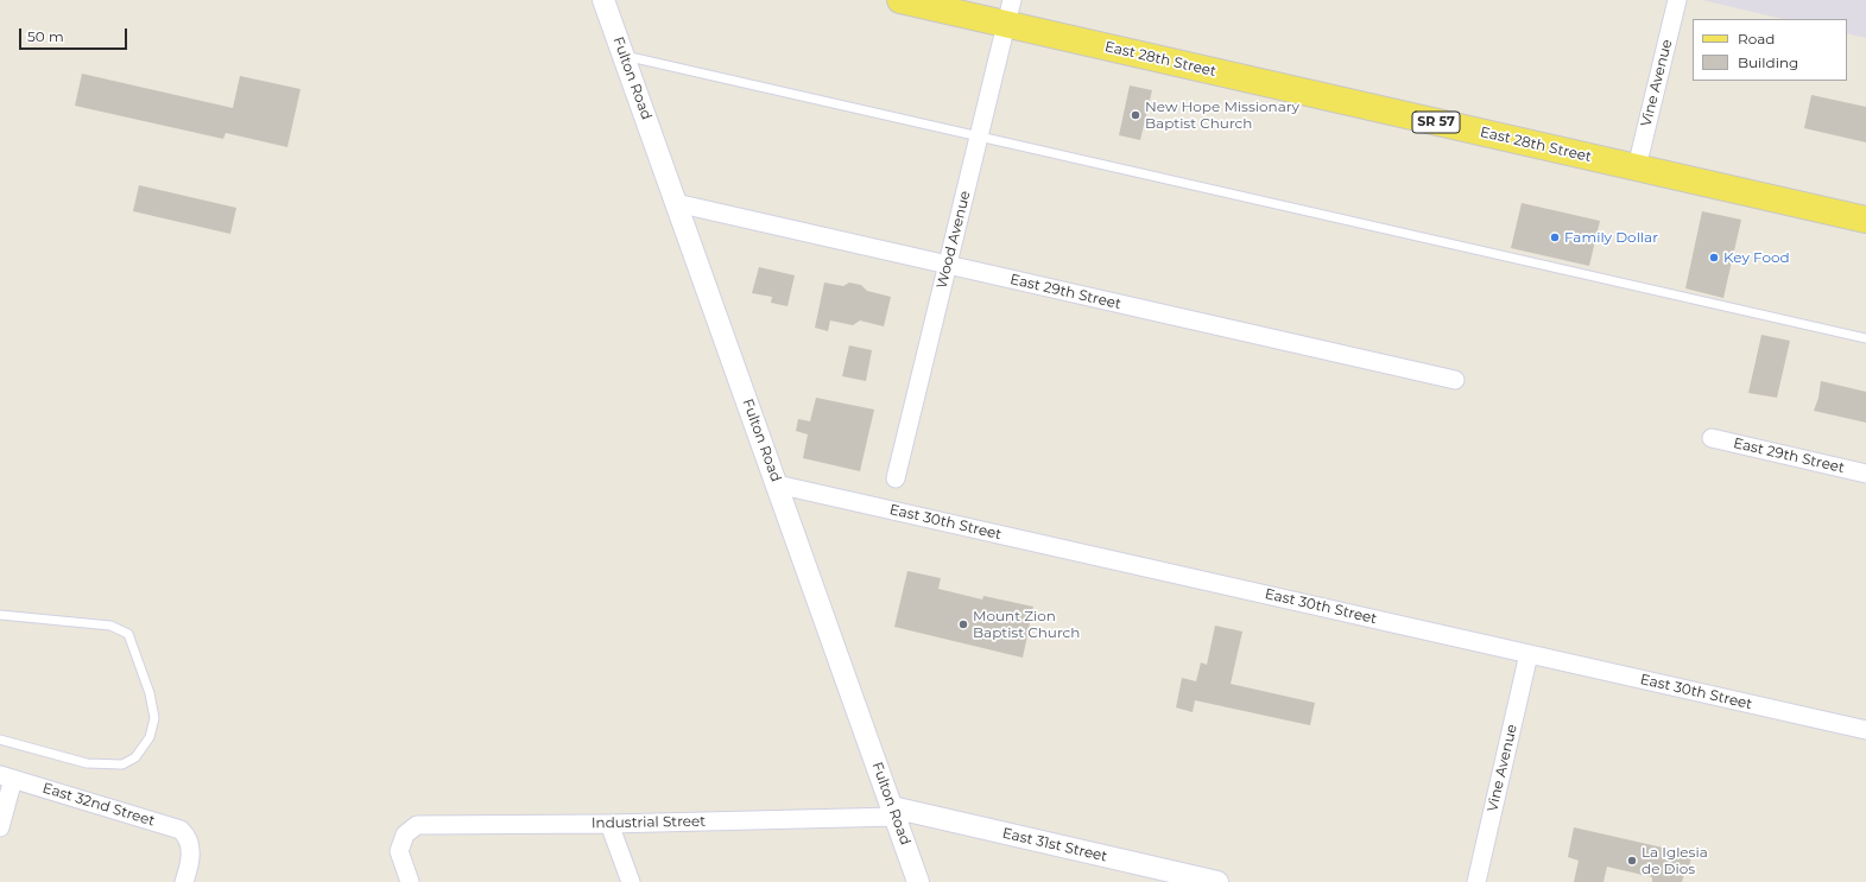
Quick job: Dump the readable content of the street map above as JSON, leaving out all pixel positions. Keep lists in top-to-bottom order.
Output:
{
  "streets": {
    "main road": ["East 28th Street", "SR 57"],
    "street": [
      "Fulton Road",
      "Vine Avenue",
      "Wood Avenue",
      "East 29th Street",
      "East 30th Street",
      "East 32nd Street",
      "Industrial Street",
      "East 31st Street"
    ]
  },
  "crossings": [
    ["East 28th Street", "Vine Avenue"],
    ["East 28th Street", "Wood Avenue"],
    ["Fulton Road", "East 29th Street"],
    ["Fulton Road", "East 30th Street"],
    ["Fulton Road", "Industrial Street"],
    ["Fulton Road", "East 31st Street"],
    ["Vine Avenue", "East 30th Street"],
    ["Wood Avenue", "East 29th Street"],
    ["Industrial Street", "East 31st Street"]
  ],
  "places": [
    "New Hope Missionary Baptist Church",
    "Family Dollar",
    "Key Food",
    "Mount Zion Baptist Church",
    "La Iglesia de Dios"
  ],
  "legend": ["Road", "Building"],
  "scale_bar": "50 m"
}
